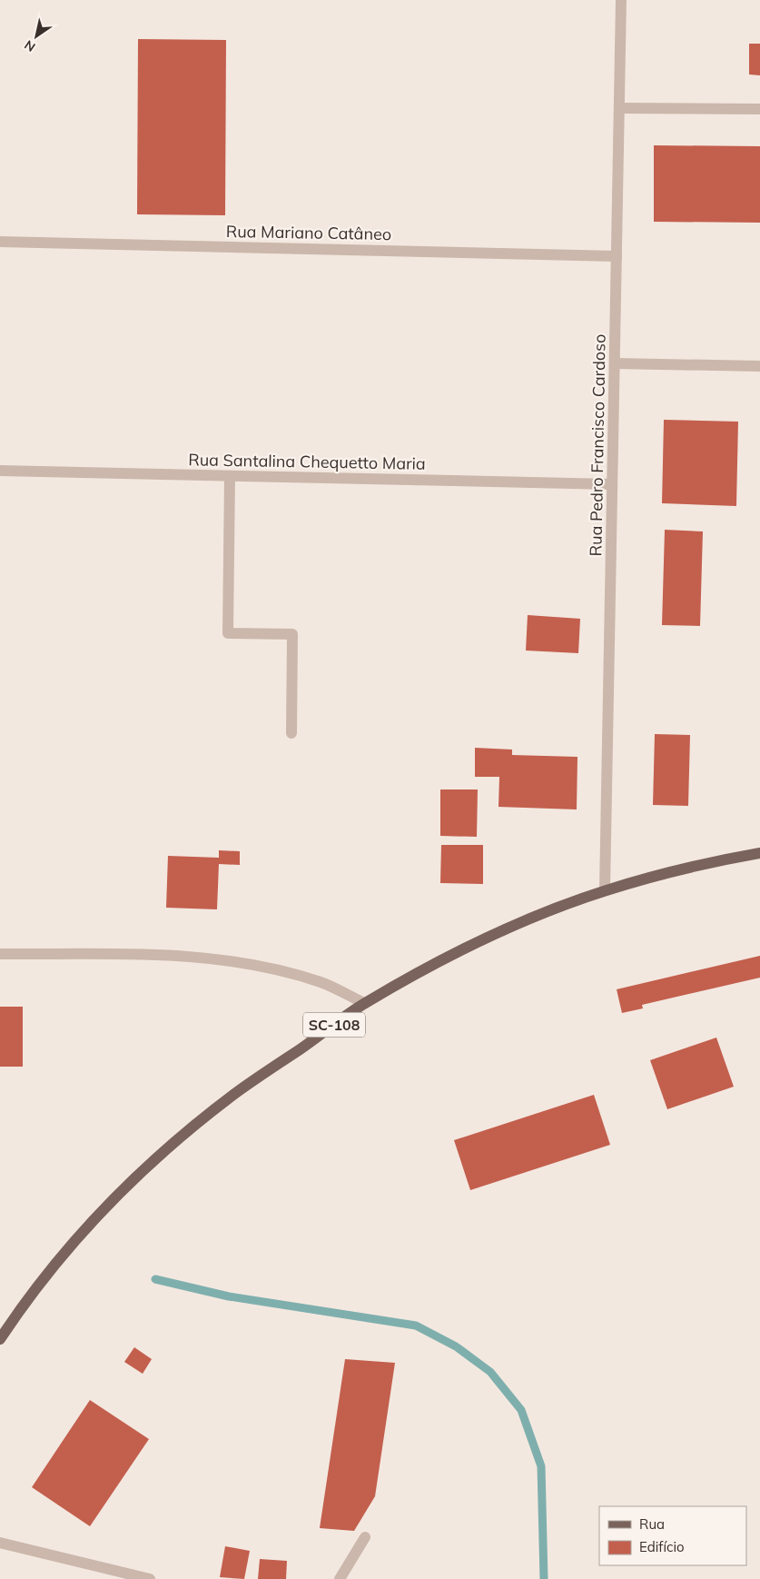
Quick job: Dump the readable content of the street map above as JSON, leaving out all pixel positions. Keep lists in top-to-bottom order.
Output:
{
  "streets": {
    "main road": ["SC-108"],
    "street": ["Rua Mariano Catâneo", "Rua Pedro Francisco Cardoso", "Rua Santalina Chequetto Maria"]
  },
  "crossings": [
    ["Rua Mariano Catâneo", "Rua Pedro Francisco Cardoso"],
    ["Rua Pedro Francisco Cardoso", "Rua Santalina Chequetto Maria"],
    ["Rua Pedro Francisco Cardoso", "SC-108"]
  ],
  "legend": ["Rua", "Edifício"],
  "north": "bottom left"
}
